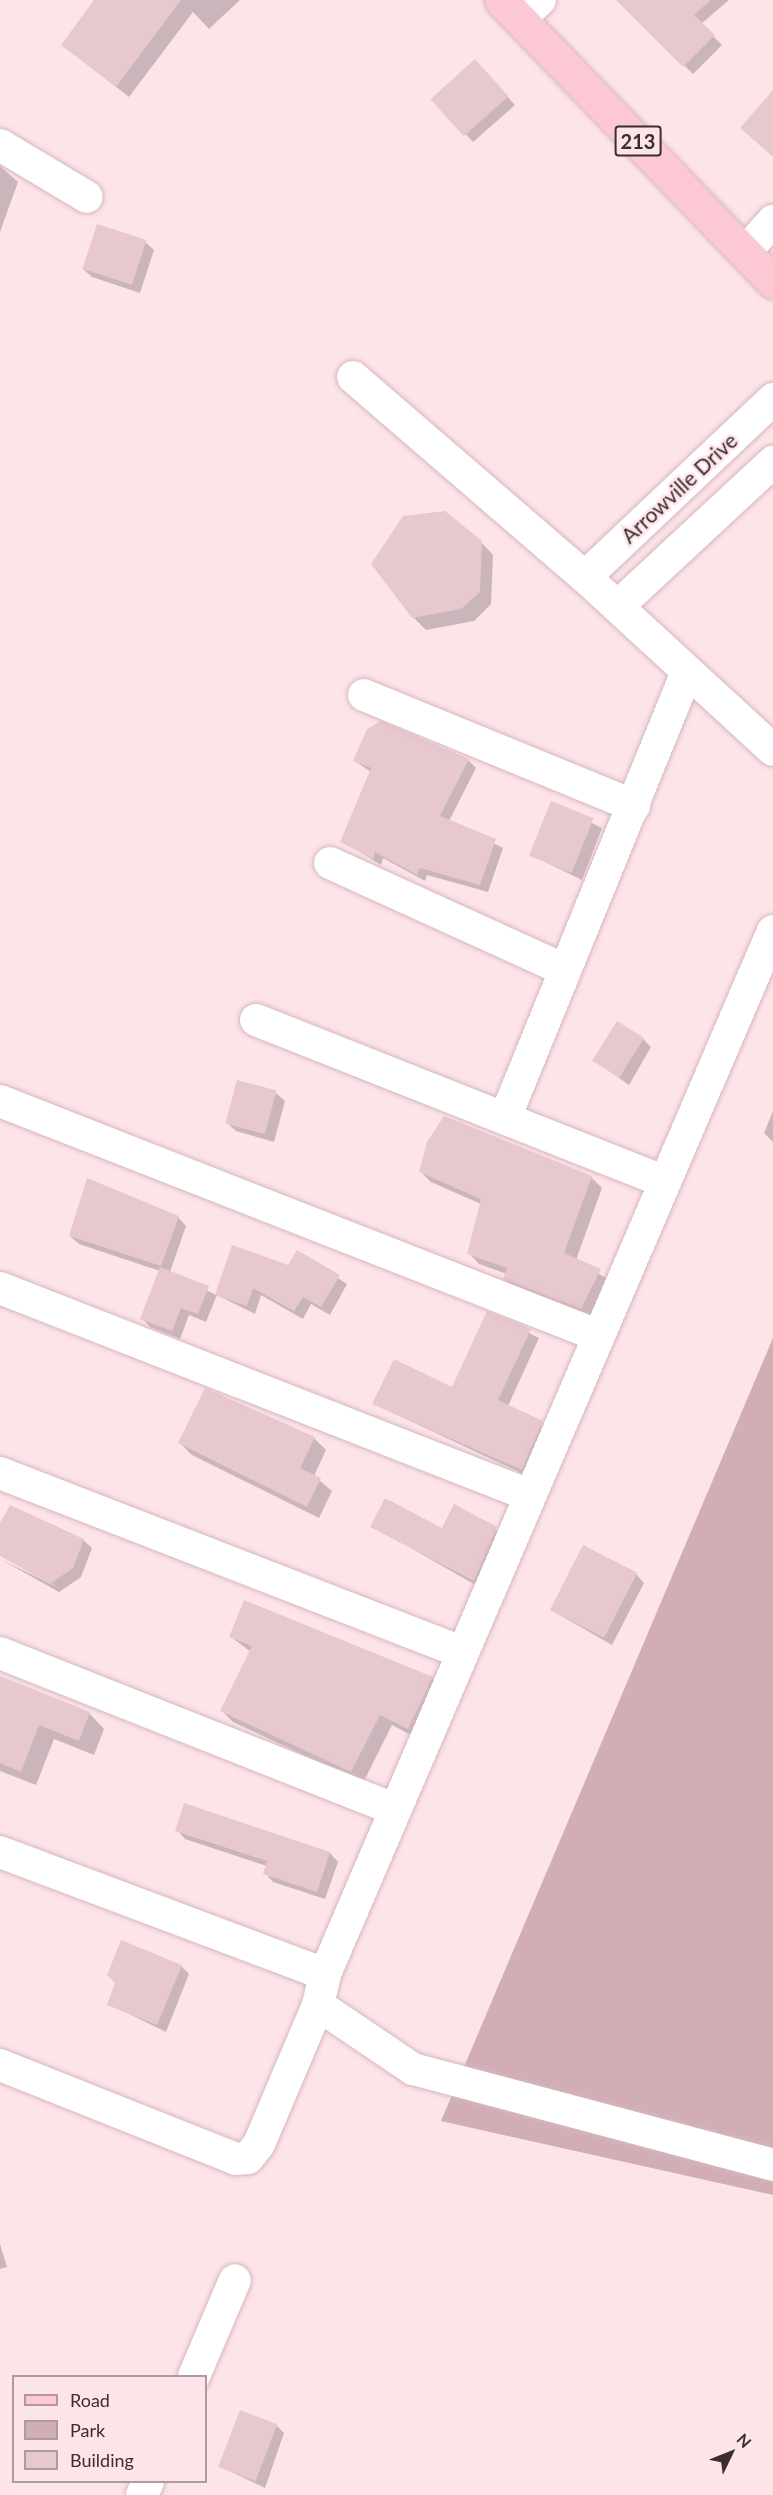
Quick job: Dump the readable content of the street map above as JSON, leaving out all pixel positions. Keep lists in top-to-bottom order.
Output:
{
  "streets": {
    "main road": ["213"],
    "street": ["Arrowville Drive"]
  },
  "legend": ["Road", "Park", "Building"],
  "north": "top right"
}
